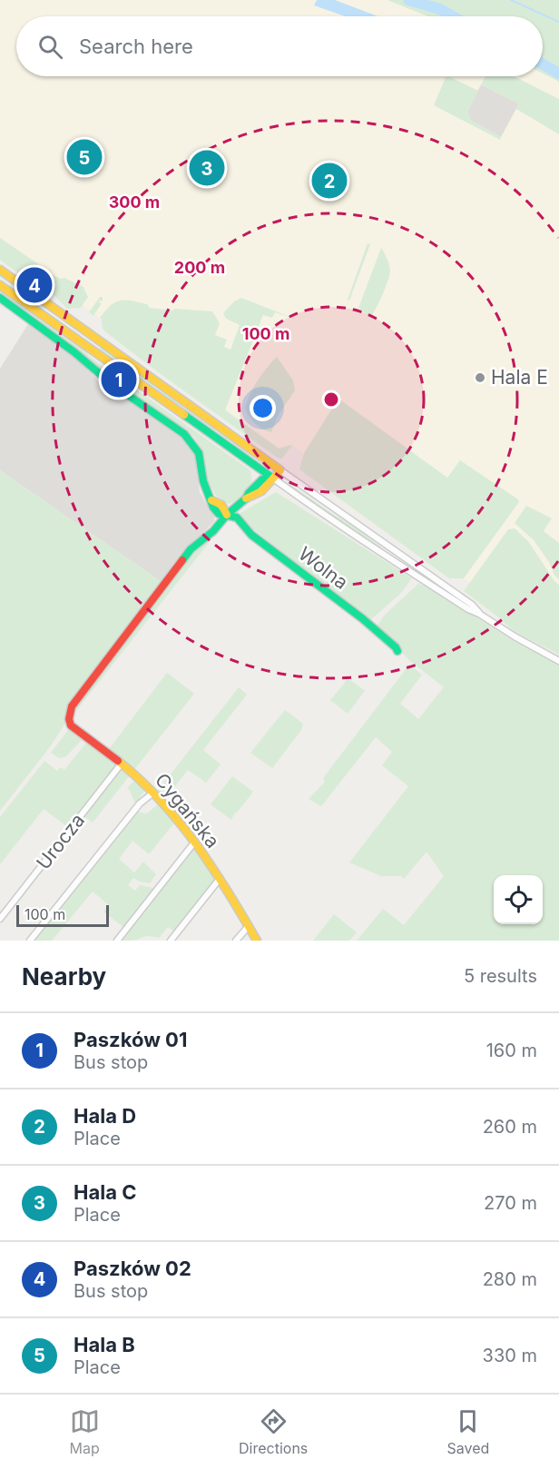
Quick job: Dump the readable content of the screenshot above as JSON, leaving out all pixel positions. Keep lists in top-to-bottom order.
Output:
{
  "streets": {
    "street": ["Wolna", "Cygańska", "Urocza"]
  },
  "crossings": [
    ["Wolna", "Cygańska"],
    ["Cygańska", "Urocza"]
  ],
  "places": ["Hala E"],
  "scale_bar": "100 m",
  "page": {
    "search": "Search here",
    "pins": [
      "5",
      "3",
      "2",
      "4",
      "1"
    ],
    "scale": "100 m",
    "heading": ["Nearby", "5 results"],
    "list": [
      {
        "mark": "1",
        "name": "Paszków 01",
        "note": "Bus stop",
        "value": "160 m"
      },
      {
        "mark": "2",
        "name": "Hala D",
        "note": "Place",
        "value": "260 m"
      },
      {
        "mark": "3",
        "name": "Hala C",
        "note": "Place",
        "value": "270 m"
      },
      {
        "mark": "4",
        "name": "Paszków 02",
        "note": "Bus stop",
        "value": "280 m"
      },
      {
        "mark": "5",
        "name": "Hala B",
        "note": "Place",
        "value": "330 m"
      }
    ],
    "nav": ["Map", "Directions", "Saved"]
  },
  "rings": ["300 m", "200 m", "100 m"]
}
